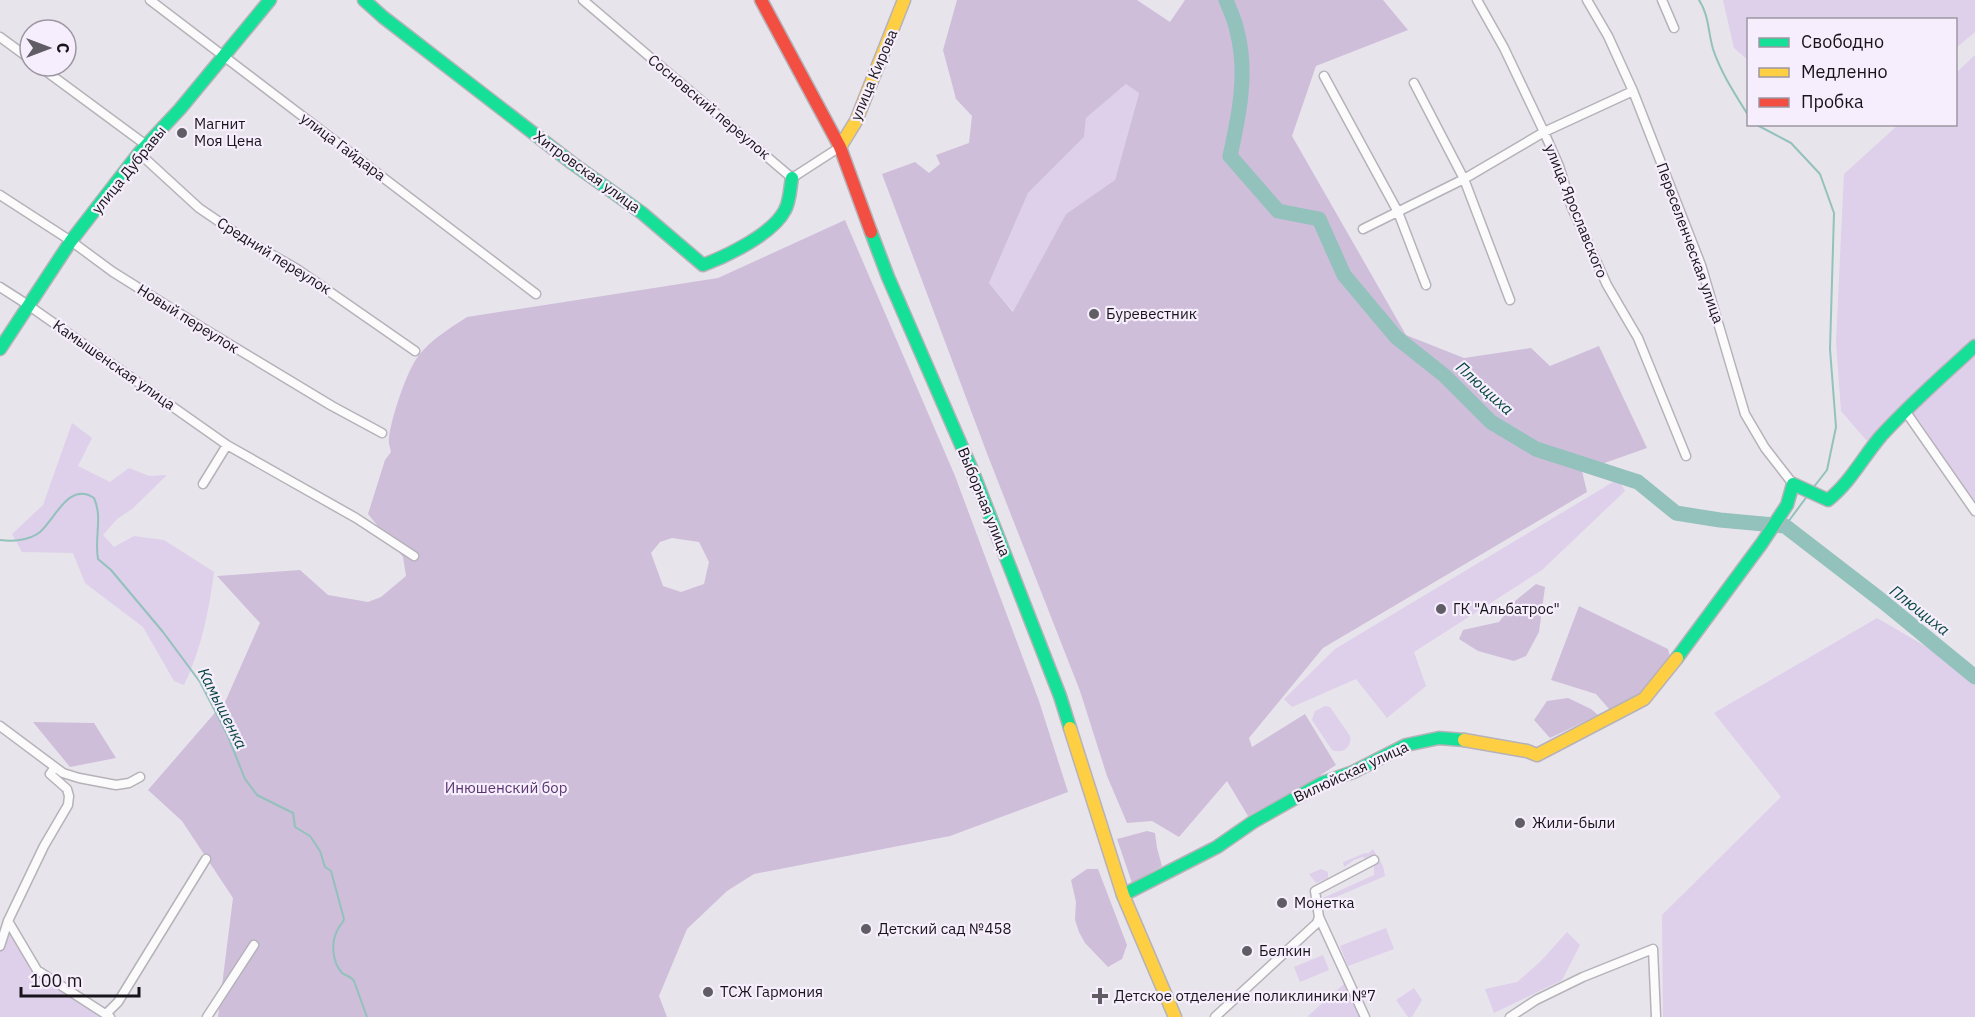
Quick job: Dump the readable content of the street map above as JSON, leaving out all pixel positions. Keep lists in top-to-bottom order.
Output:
{
  "streets": {
    "street": [
      "улица Кирова",
      "Сосновский переулок",
      "улица Гайдара",
      "улица Дубравы",
      "Хитровская улица",
      "улица Ярославского",
      "Переселенческая улица",
      "Средний переулок",
      "Новый переулок",
      "Камышенская улица",
      "Выборная улица",
      "Вилюйская улица"
    ]
  },
  "crossings": [
    ["улица Кирова", "Выборная улица"],
    ["Сосновский переулок", "Хитровская улица"],
    ["улица Гайдара", "улица Дубравы"],
    ["улица Дубравы", "Средний переулок"],
    ["улица Дубравы", "Новый переулок"],
    ["улица Дубравы", "Камышенская улица"],
    ["Переселенческая улица", "Вилюйская улица"],
    ["Выборная улица", "Вилюйская улица"]
  ],
  "water": ["Плющиха", "Камышенка"],
  "parks": ["Инюшенский бор"],
  "places": {
    "other": [
      "Магнит Моя Цена",
      "Буревестник",
      "ГК \"Альбатрос\"",
      "Жили-были",
      "Монетка",
      "Детский сад №458",
      "Белкин",
      "ТСЖ Гармония"
    ],
    "health": ["Детское отделение поликлиники №7"]
  },
  "legend": ["Свободно", "Медленно", "Пробка"],
  "scale_bar": "100 m",
  "north": "right"
}
